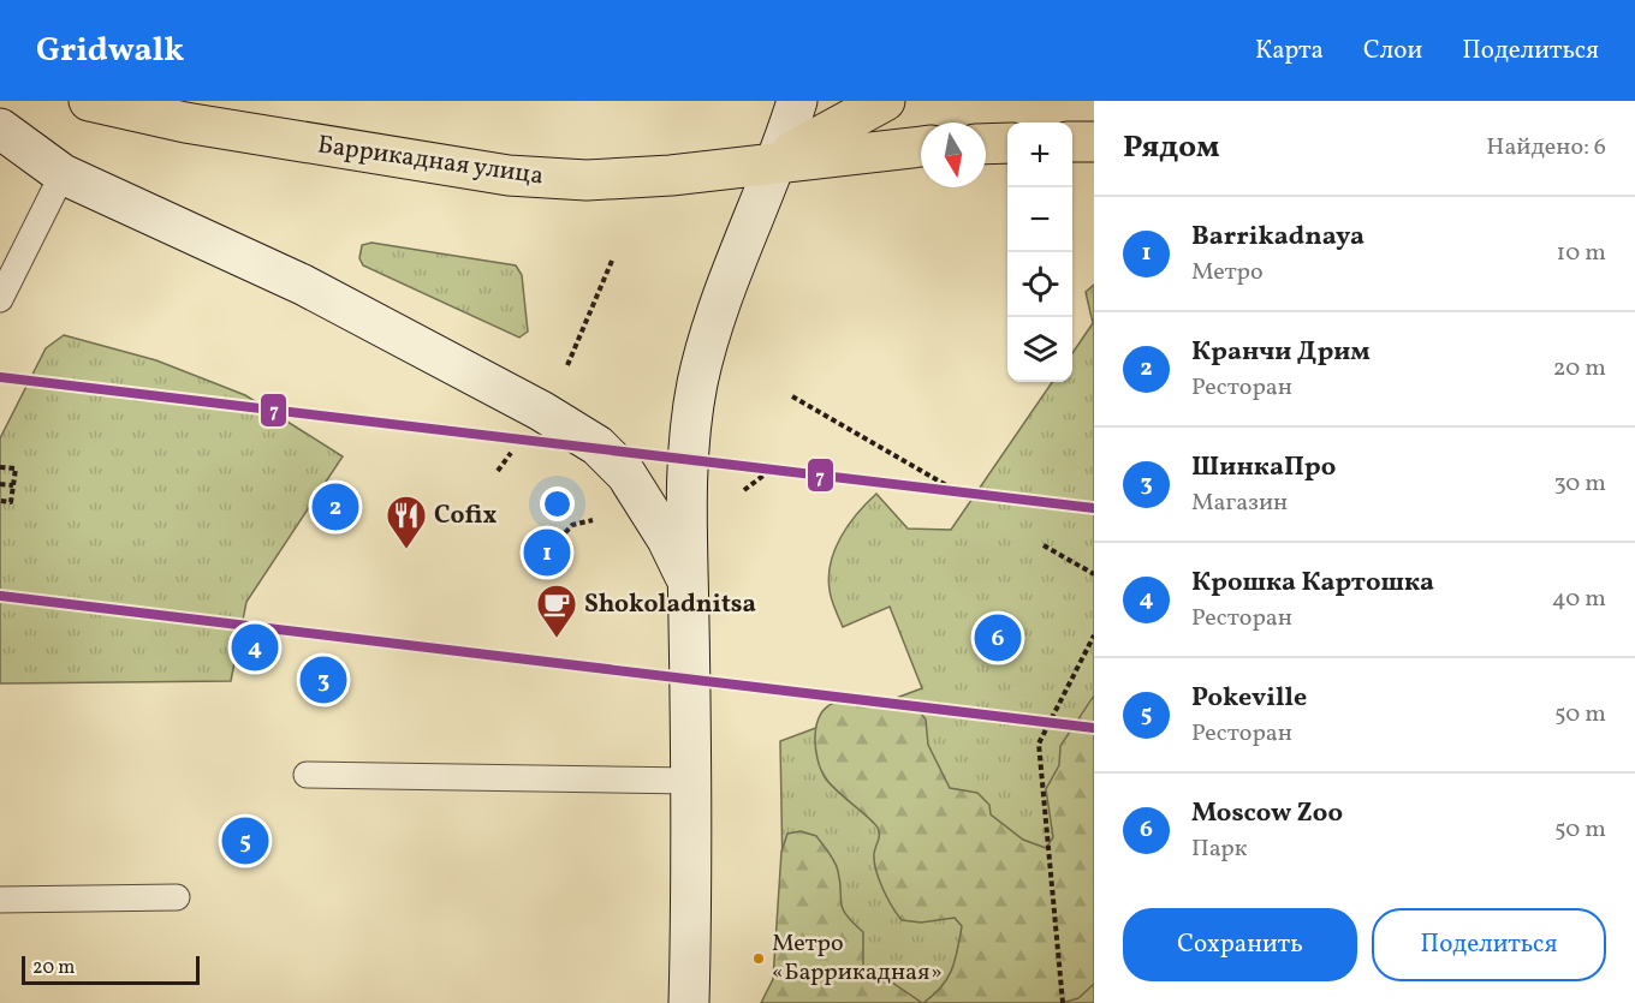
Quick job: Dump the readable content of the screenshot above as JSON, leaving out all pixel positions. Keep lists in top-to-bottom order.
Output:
{
  "streets": {
    "main road": ["Баррикадная улица"]
  },
  "places": {
    "restaurant": ["Cofix"],
    "cafe": ["Shokoladnitsa"],
    "other": ["Метро «Баррикадная»"]
  },
  "lines": ["transit line 7"],
  "scale_bar": "20 m",
  "north": "bottom",
  "page": {
    "header": "Gridwalk",
    "nav": ["Карта", "Слои", "Поделиться"],
    "heading": ["Рядом", "Найдено: 6"],
    "map_buttons": ["+", "−"],
    "list": [
      {
        "mark": "1",
        "name": "Barrikadnaya",
        "note": "Метро",
        "value": "10 m"
      },
      {
        "mark": "2",
        "name": "Кранчи Дрим",
        "note": "Ресторан",
        "value": "20 m"
      },
      {
        "mark": "3",
        "name": "ШинкаПро",
        "note": "Магазин",
        "value": "30 m"
      },
      {
        "mark": "4",
        "name": "Крошка Картошка",
        "note": "Ресторан",
        "value": "40 m"
      },
      {
        "mark": "5",
        "name": "Pokeville",
        "note": "Ресторан",
        "value": "50 m"
      },
      {
        "mark": "6",
        "name": "Moscow Zoo",
        "note": "Парк",
        "value": "50 m"
      }
    ],
    "pins": [
      "2",
      "1",
      "6",
      "4",
      "3",
      "5"
    ],
    "buttons": ["Сохранить", "Поделиться"],
    "scale": "20 m"
  }
}
